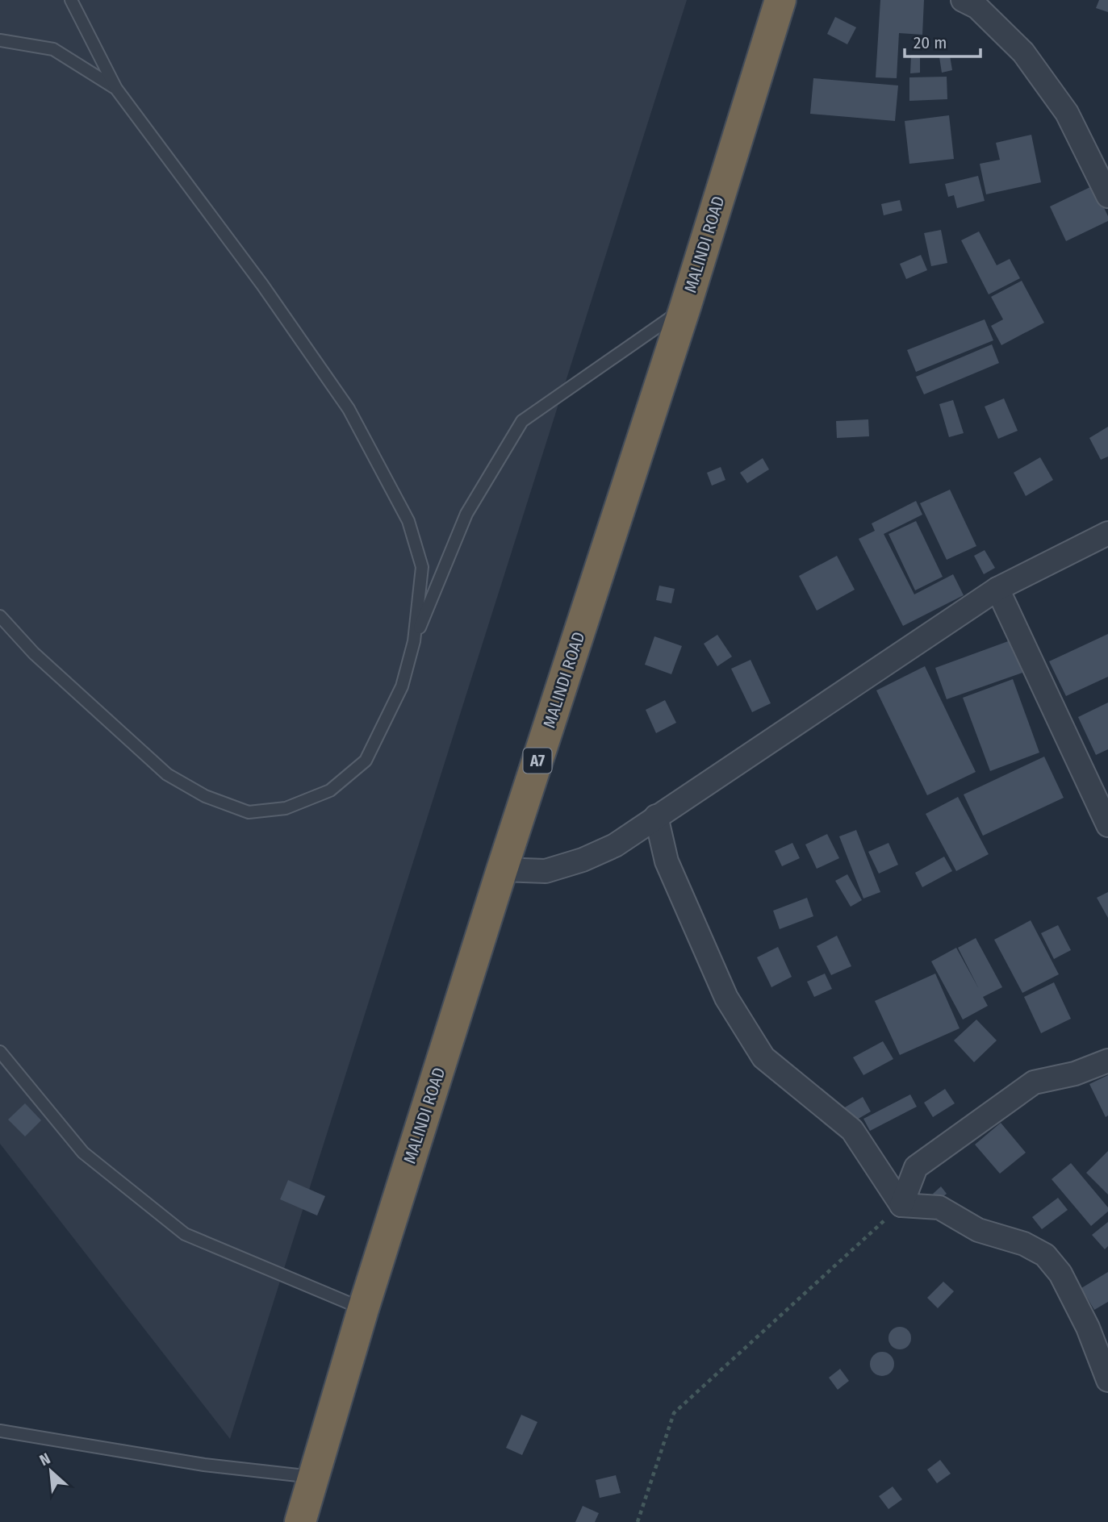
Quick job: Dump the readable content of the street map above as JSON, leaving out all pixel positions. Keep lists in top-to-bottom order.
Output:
{
  "streets": {
    "highway": ["MALINDI ROAD", "A7"]
  },
  "scale_bar": "20 m",
  "north": "top left"
}
